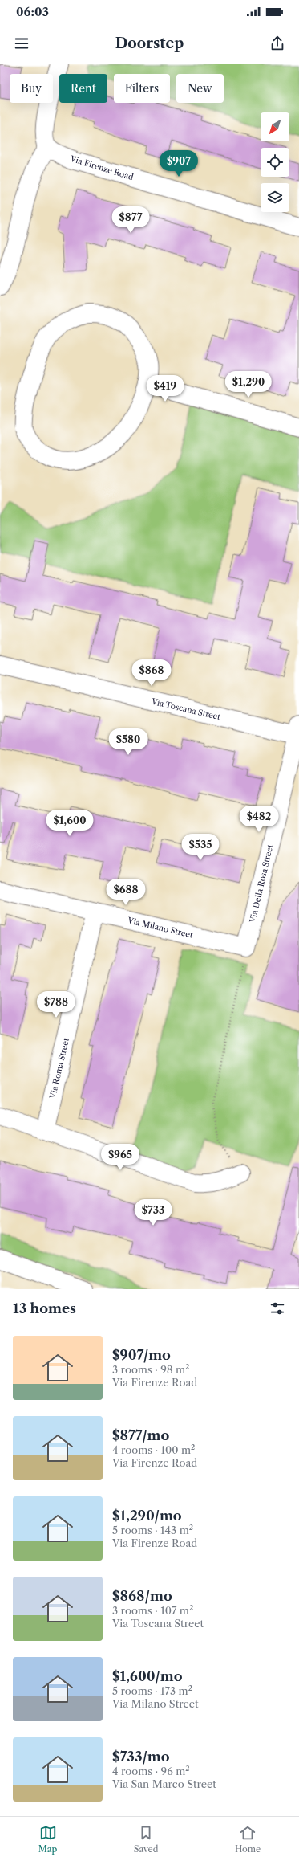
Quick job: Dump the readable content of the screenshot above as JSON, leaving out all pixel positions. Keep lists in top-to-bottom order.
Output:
{
  "streets": {
    "street": [
      "Via Firenze Road",
      "Via Toscana Street",
      "Via Della Rosa Street",
      "Via Milano Street",
      "Via Roma Street"
    ]
  },
  "crossings": [
    ["Via Toscana Street", "Via Della Rosa Street"],
    ["Via Della Rosa Street", "Via Milano Street"],
    ["Via Milano Street", "Via Roma Street"]
  ],
  "north": "bottom left",
  "page": {
    "status": "06:03",
    "header": "Doorstep",
    "chip": [
      "Buy",
      "Rent",
      "Filters",
      "New"
    ],
    "price": [
      "$907",
      "$877",
      "$1,290",
      "$419",
      "$868",
      "$580",
      "$482",
      "$1,600",
      "$535",
      "$688",
      "$788",
      "$965",
      "$733"
    ],
    "heading": "13 homes",
    "list": [
      {
        "name": "$907/mo",
        "note": "3 rooms · 98 m² · Via Firenze Road"
      },
      {
        "name": "$877/mo",
        "note": "4 rooms · 100 m² · Via Firenze Road"
      },
      {
        "name": "$1,290/mo",
        "note": "5 rooms · 143 m² · Via Firenze Road"
      },
      {
        "name": "$868/mo",
        "note": "3 rooms · 107 m² · Via Toscana Street"
      },
      {
        "name": "$1,600/mo",
        "note": "5 rooms · 173 m² · Via Milano Street"
      },
      {
        "name": "$733/mo",
        "note": "4 rooms · 96 m² · Via San Marco Street"
      }
    ],
    "tabs": ["Map", "Saved", "Home"]
  }
}
